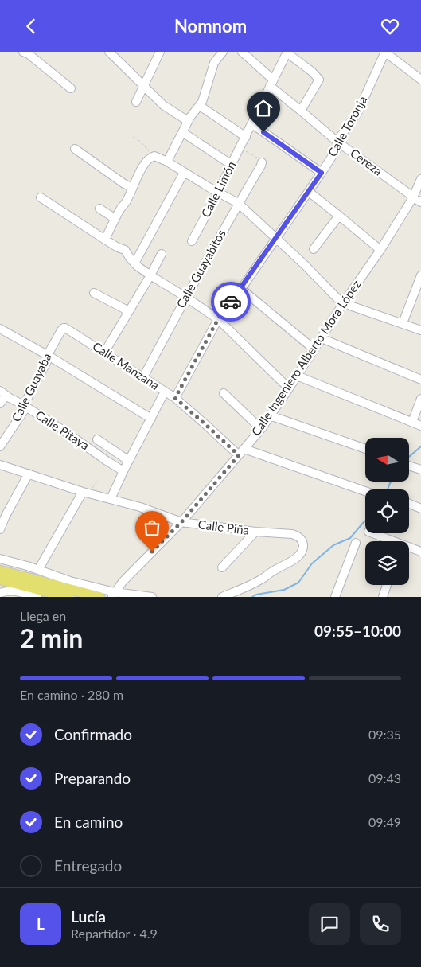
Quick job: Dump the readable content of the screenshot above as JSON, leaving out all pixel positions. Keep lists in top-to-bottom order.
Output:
{
  "streets": {
    "street": [
      "Calle Toronja",
      "Cereza",
      "Calle Limón",
      "Calle Guayabitos",
      "Calle Ingeniero Alberto Mora López",
      "Calle Manzana",
      "Calle Guayaba",
      "Calle Pitaya",
      "Calle Piña"
    ]
  },
  "crossings": [
    ["Calle Toronja", "Cereza"],
    ["Calle Toronja", "Calle Manzana"],
    ["Cereza", "Calle Limón"],
    ["Cereza", "Calle Ingeniero Alberto Mora López"],
    ["Calle Guayabitos", "Calle Manzana"],
    ["Calle Ingeniero Alberto Mora López", "Calle Manzana"],
    ["Calle Ingeniero Alberto Mora López", "Calle Piña"],
    ["Calle Manzana", "Calle Guayaba"],
    ["Calle Guayaba", "Calle Pitaya"]
  ],
  "north": "left",
  "page": {
    "header": "Nomnom",
    "heading": ["2 min", "Llega en", "09:55–10:00"],
    "panel": ["Lucía", "Repartidor · 4.9"],
    "bar": "En camino · 280 m",
    "list": [
      ["Confirmado", "09:35"],
      ["Preparando", "09:43"],
      ["En camino", "09:49"],
      "Entregado"
    ],
    "round": "L"
  }
}
